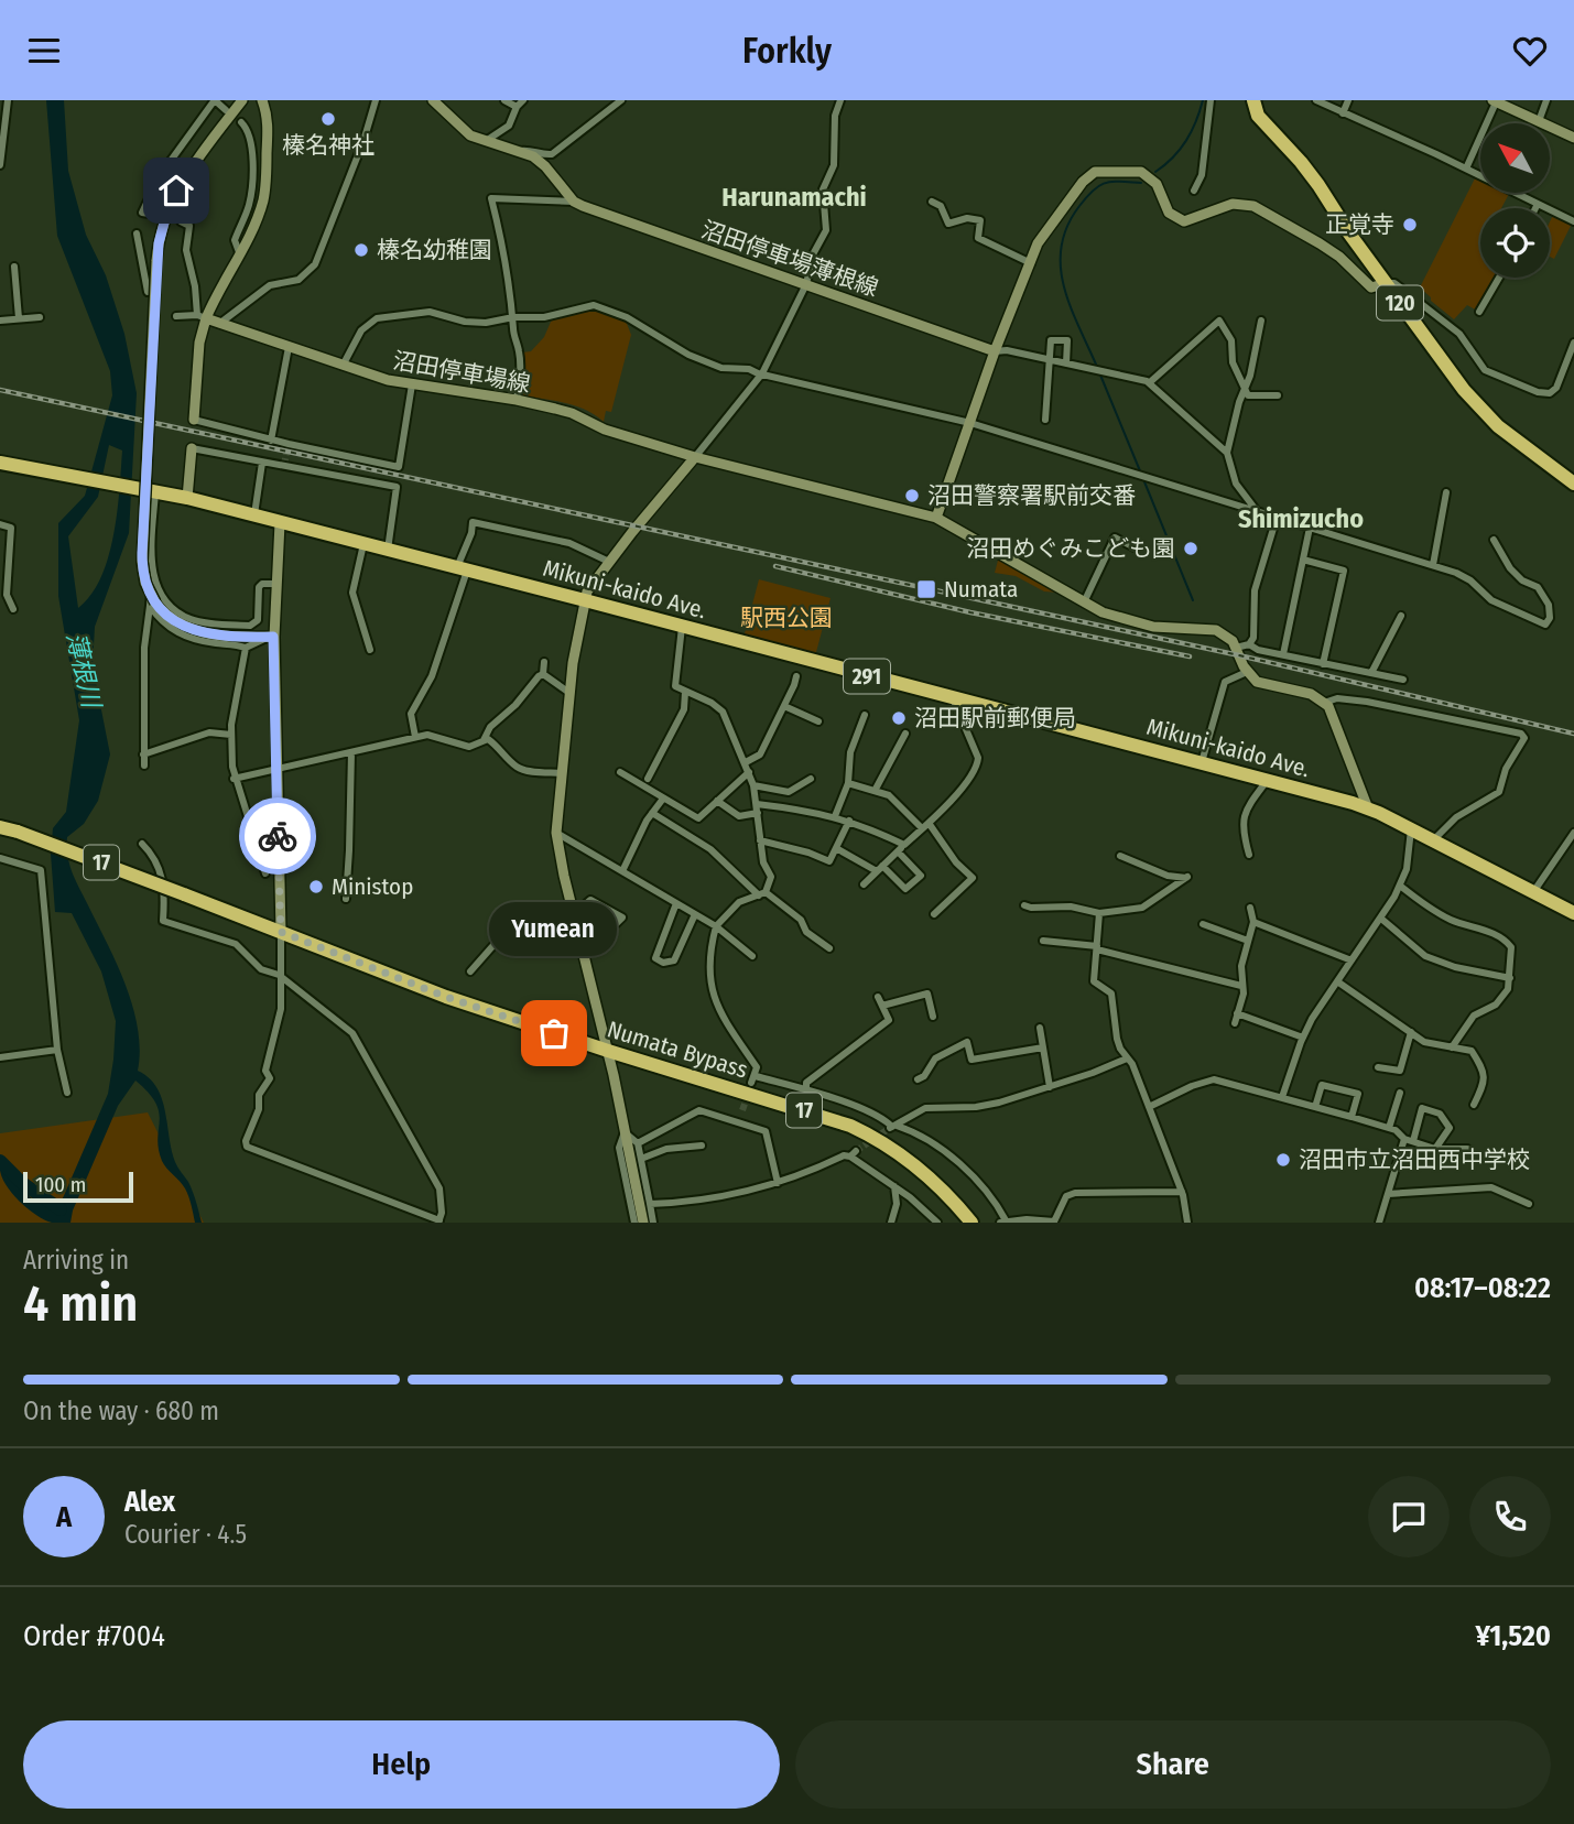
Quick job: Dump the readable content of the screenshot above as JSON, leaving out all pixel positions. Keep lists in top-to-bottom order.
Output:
{
  "streets": {
    "highway": [
      "120",
      "Mikuni-kaido Ave.",
      "291",
      "17",
      "Numata Bypass"
    ],
    "main road": ["沼田停車場薄根線", "沼田停車場線"]
  },
  "districts": ["Harunamachi", "Shimizucho"],
  "water": ["薄根川"],
  "parks": ["駅西公園"],
  "places": {
    "other": [
      "榛名神社",
      "正覚寺",
      "榛名幼稚園",
      "沼田警察署駅前交番",
      "沼田めぐみこども園",
      "沼田駅前郵便局",
      "Ministop",
      "Yumean",
      "沼田市立沼田西中学校"
    ],
    "transit": ["Numata"]
  },
  "scale_bar": "100 m",
  "north": "top left",
  "page": {
    "header": "Forkly",
    "bubble": "Yumean",
    "scale": "100 m",
    "heading": ["4 min", "Arriving in", "08:17–08:22"],
    "panel": [
      "Alex",
      "Courier · 4.5",
      "Order #7004",
      "¥1,520"
    ],
    "bar": "On the way · 680 m",
    "round": "A",
    "buttons": ["Help", "Share"]
  }
}
